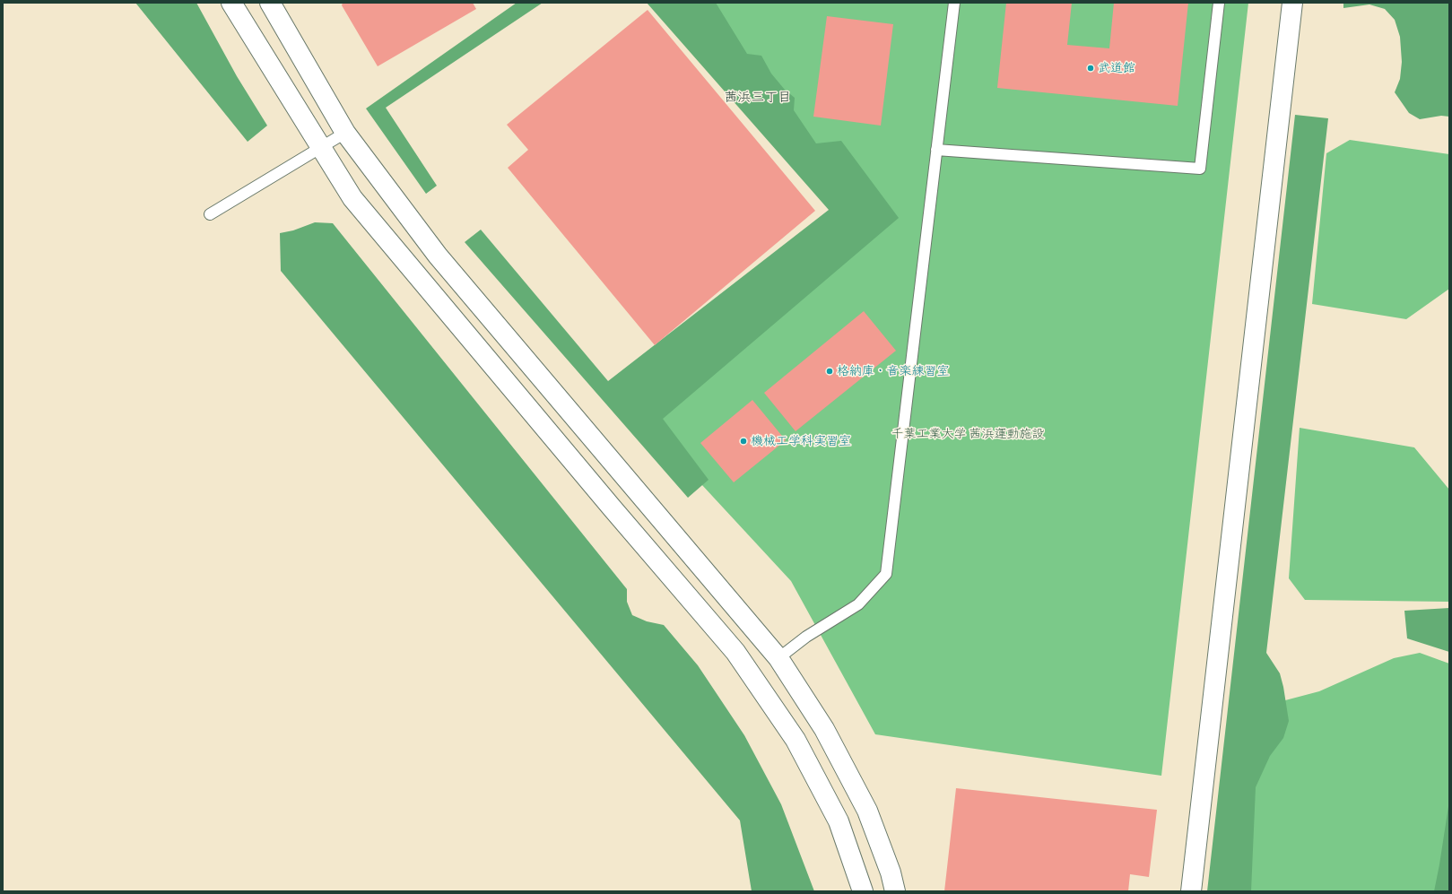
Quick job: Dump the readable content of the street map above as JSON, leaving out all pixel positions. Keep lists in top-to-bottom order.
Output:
{
  "districts": ["茜浜三丁目"],
  "parks": ["千葉工業大学 茜浜運動施設"],
  "places": ["武道館", "格納庫 ･ 音楽練習室", "機械工学科実習室"]
}
